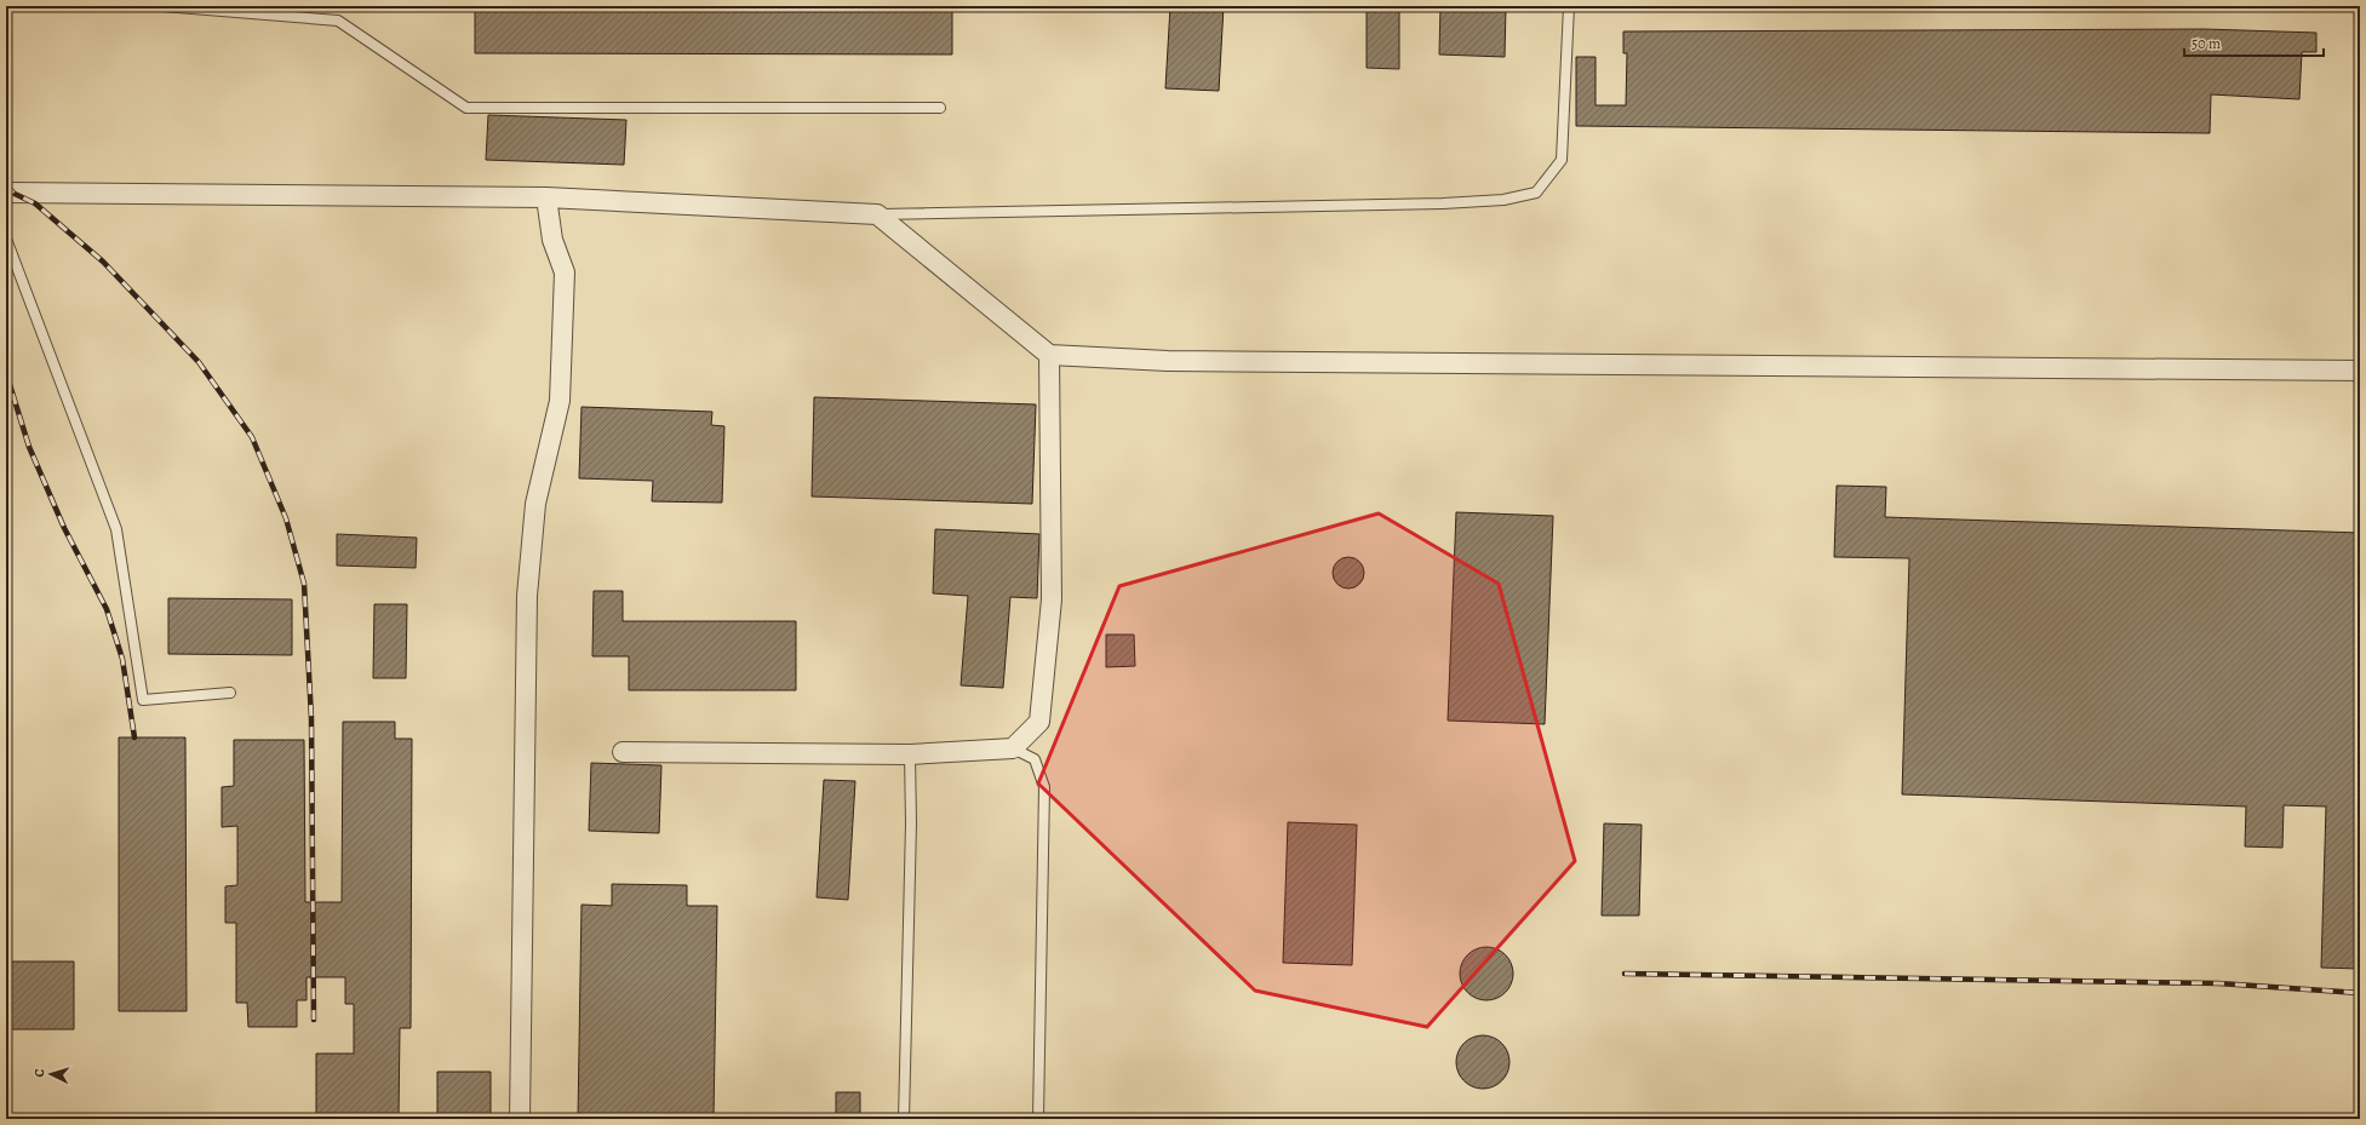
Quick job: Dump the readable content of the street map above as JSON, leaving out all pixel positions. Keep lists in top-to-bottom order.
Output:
{
  "scale_bar": "50 m",
  "north": "left"
}
